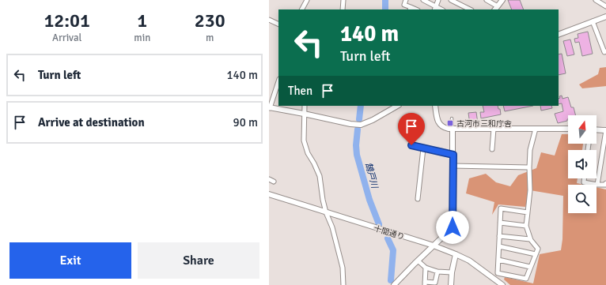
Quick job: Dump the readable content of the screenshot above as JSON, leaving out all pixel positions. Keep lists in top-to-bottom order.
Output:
{
  "streets": {
    "street": ["十間通り"]
  },
  "water": ["鵠戸川"],
  "places": {
    "transit": ["古河市三和庁舎"]
  },
  "north": "top",
  "page": {
    "eta": [
      "12:01",
      "Arrival",
      "1",
      "min",
      "230",
      "m"
    ],
    "turn": ["140 m", "Turn left"],
    "list": [
      {
        "name": "Turn left",
        "value": "140 m"
      },
      {
        "name": "Arrive at destination",
        "value": "90 m"
      }
    ],
    "then": "Then",
    "buttons": ["Exit", "Share"]
  }
}
